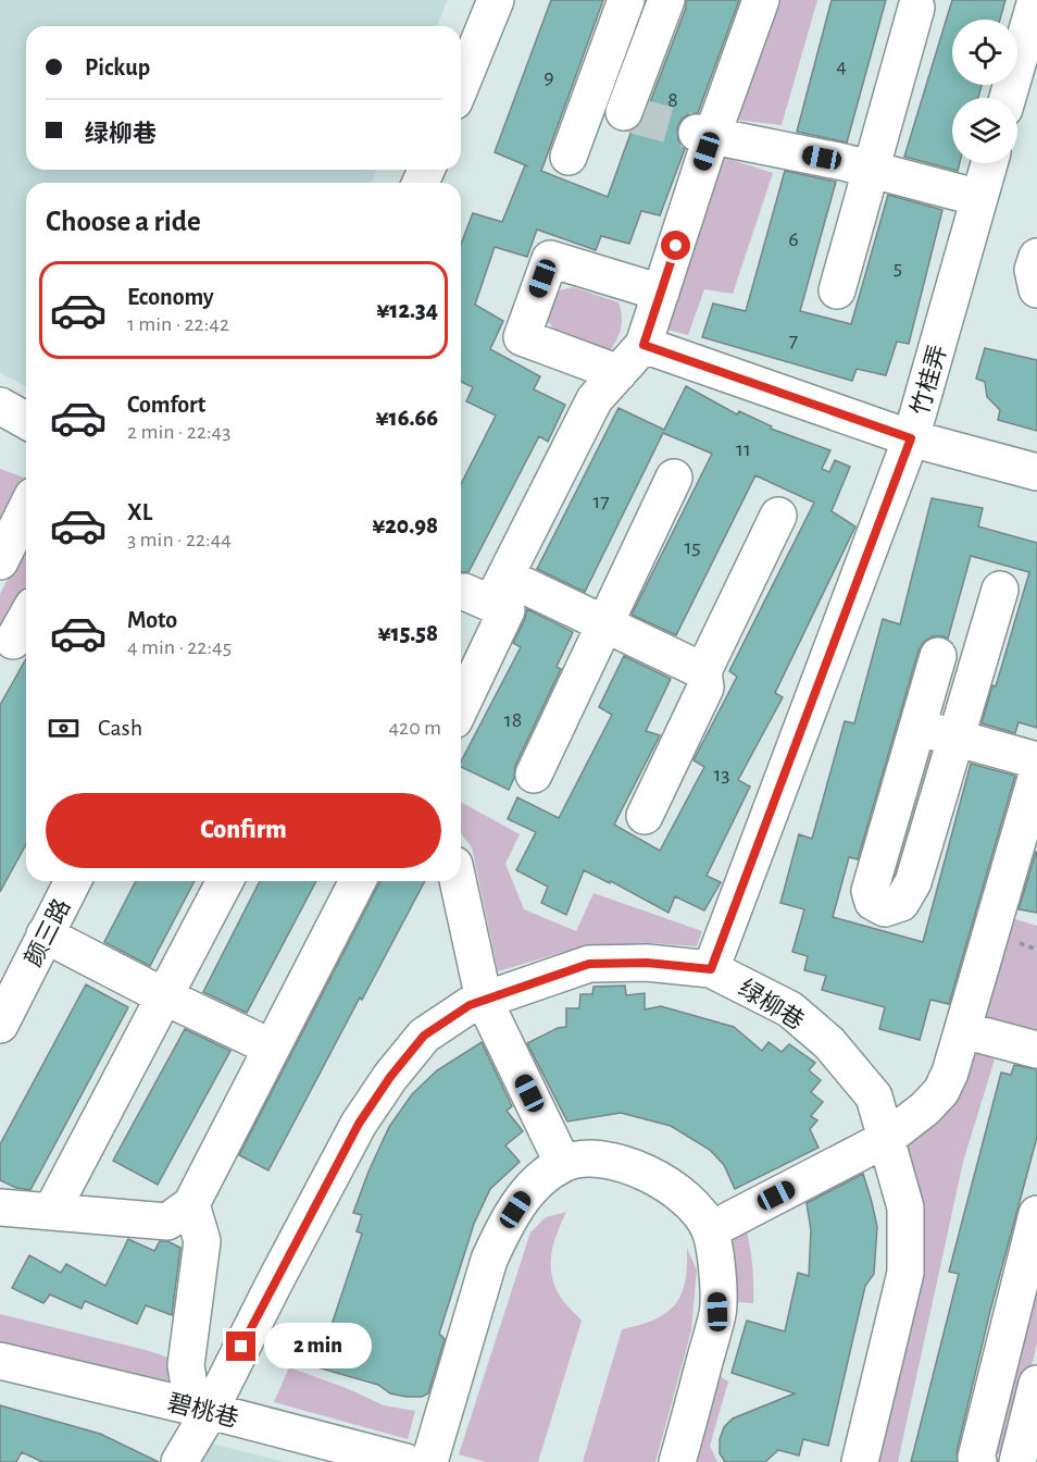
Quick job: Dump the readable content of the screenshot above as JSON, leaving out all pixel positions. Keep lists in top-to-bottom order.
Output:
{
  "streets": {
    "street": [
      "竹桂弄",
      "颜三路",
      "绿柳巷",
      "碧桃巷"
    ]
  },
  "crossings": [
    ["竹桂弄", "绿柳巷"],
    ["绿柳巷", "碧桃巷"]
  ],
  "house_numbers": [
    "4",
    "9",
    "8",
    "6",
    "5",
    "7",
    "11",
    "17",
    "15",
    "18",
    "13"
  ],
  "page": {
    "banner": ["Pickup", "绿柳巷"],
    "heading": "Choose a ride",
    "list": [
      {
        "name": "Economy",
        "note": "1 min · 22:42",
        "value": "¥12.34"
      },
      {
        "name": "Comfort",
        "note": "2 min · 22:43",
        "value": "¥16.66"
      },
      {
        "name": "XL",
        "note": "3 min · 22:44",
        "value": "¥20.98"
      },
      {
        "name": "Moto",
        "note": "4 min · 22:45",
        "value": "¥15.58"
      }
    ],
    "pay": ["Cash", "420 m"],
    "buttons": "Confirm",
    "bubble": "2 min"
  }
}
